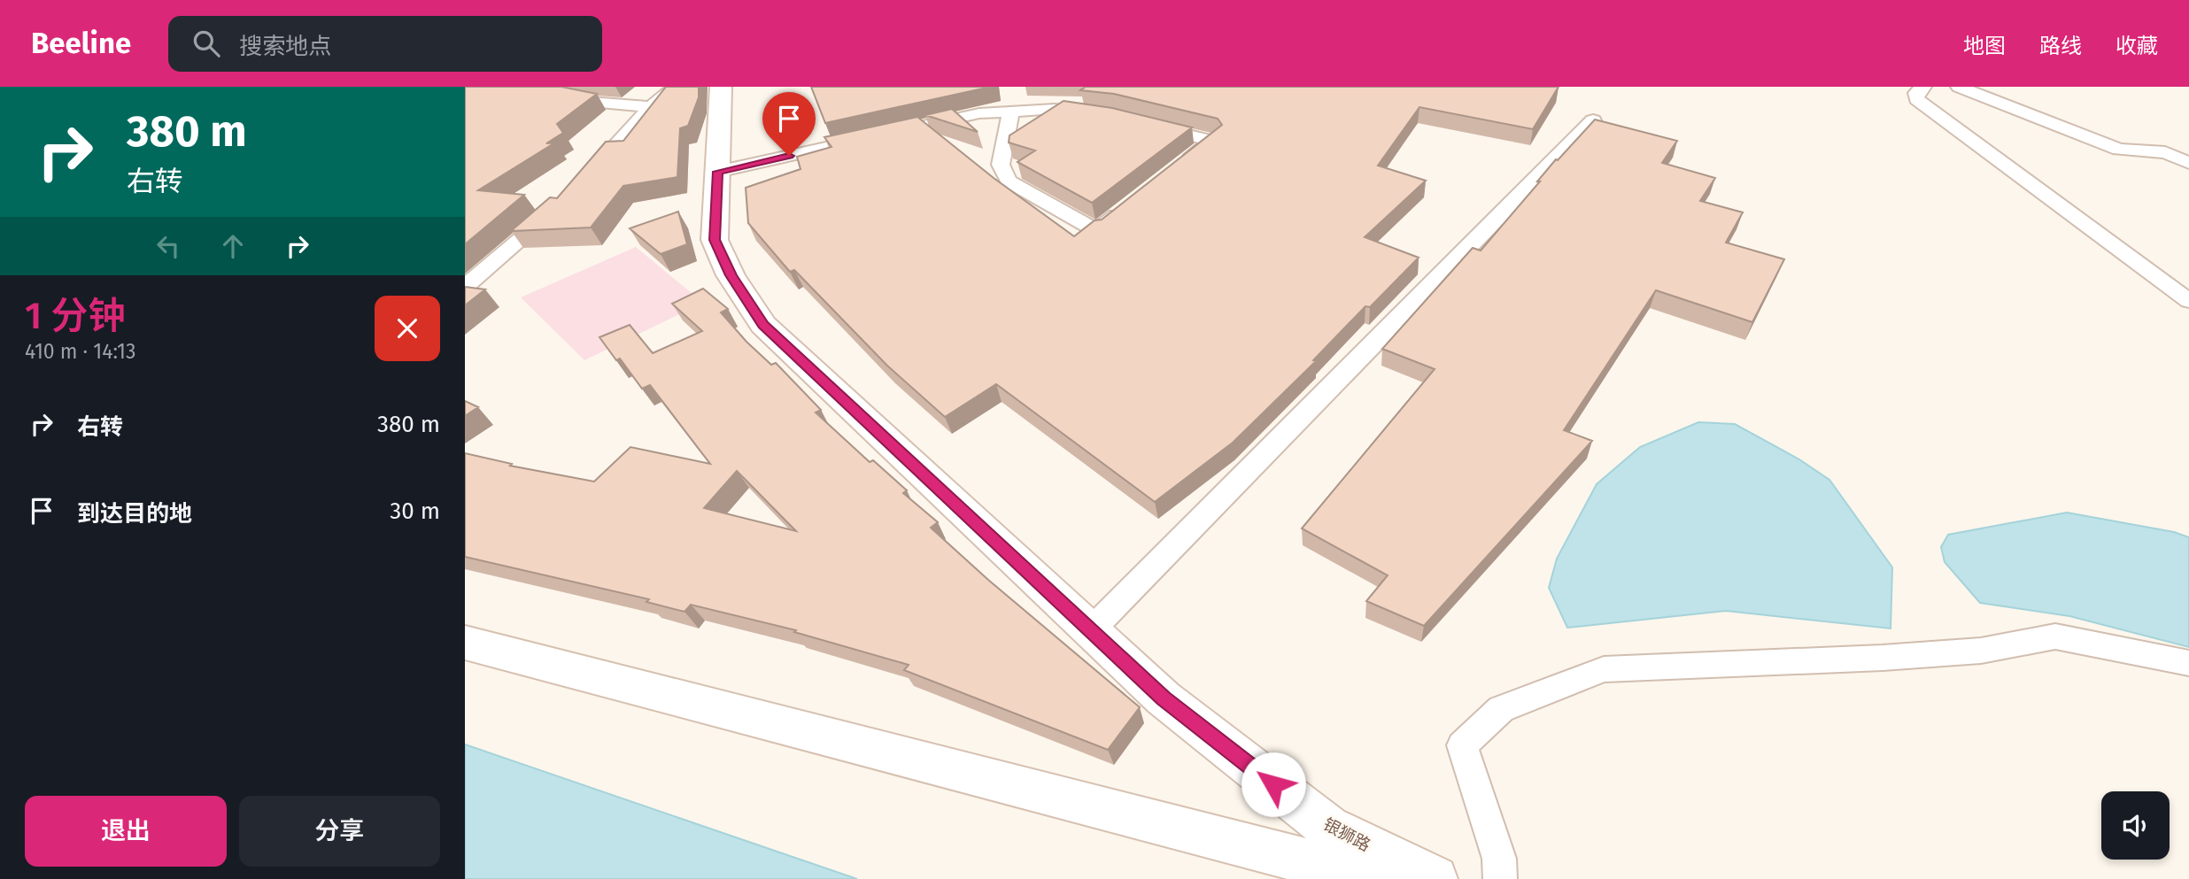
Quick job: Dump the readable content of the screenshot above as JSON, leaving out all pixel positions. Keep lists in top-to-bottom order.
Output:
{
  "streets": {
    "main road": ["银狮路"]
  },
  "page": {
    "header": "Beeline",
    "search": "搜索地点",
    "nav": ["地图", "路线", "收藏"],
    "turn": ["380 m", "右转"],
    "heading": ["1 分钟", "410 m · 14:13"],
    "list": [
      {
        "name": "右转",
        "value": "380 m"
      },
      {
        "name": "到达目的地",
        "value": "30 m"
      }
    ],
    "buttons": ["退出", "分享"]
  }
}
